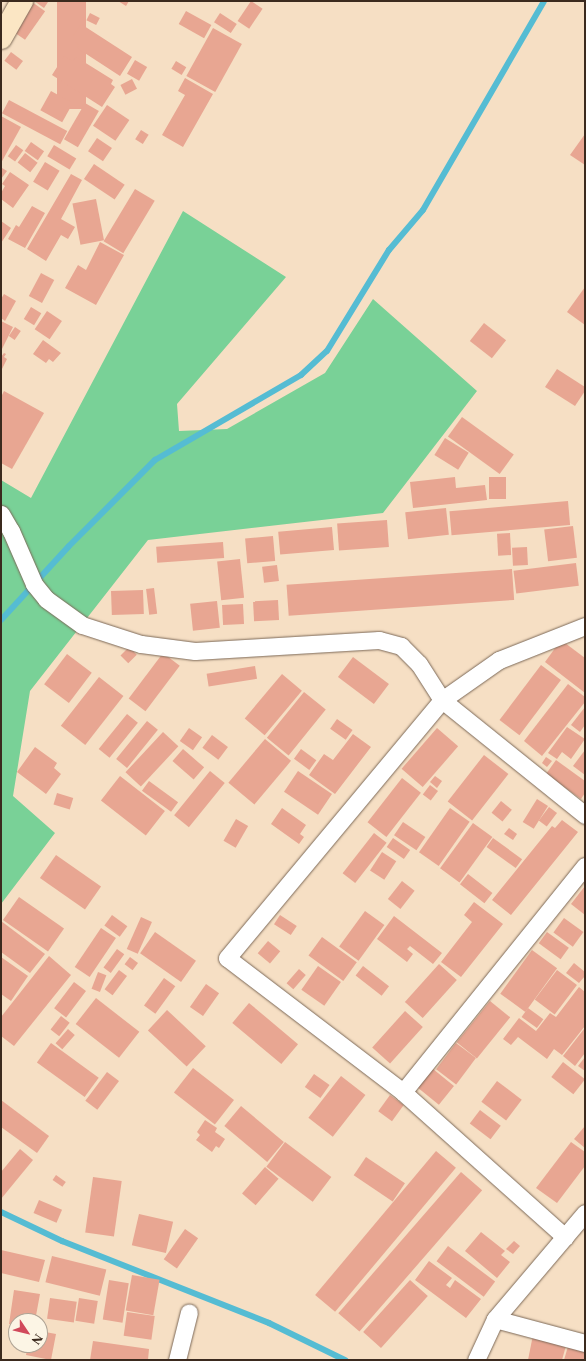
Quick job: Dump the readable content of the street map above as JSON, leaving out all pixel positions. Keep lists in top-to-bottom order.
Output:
{
  "north": "bottom right"
}
